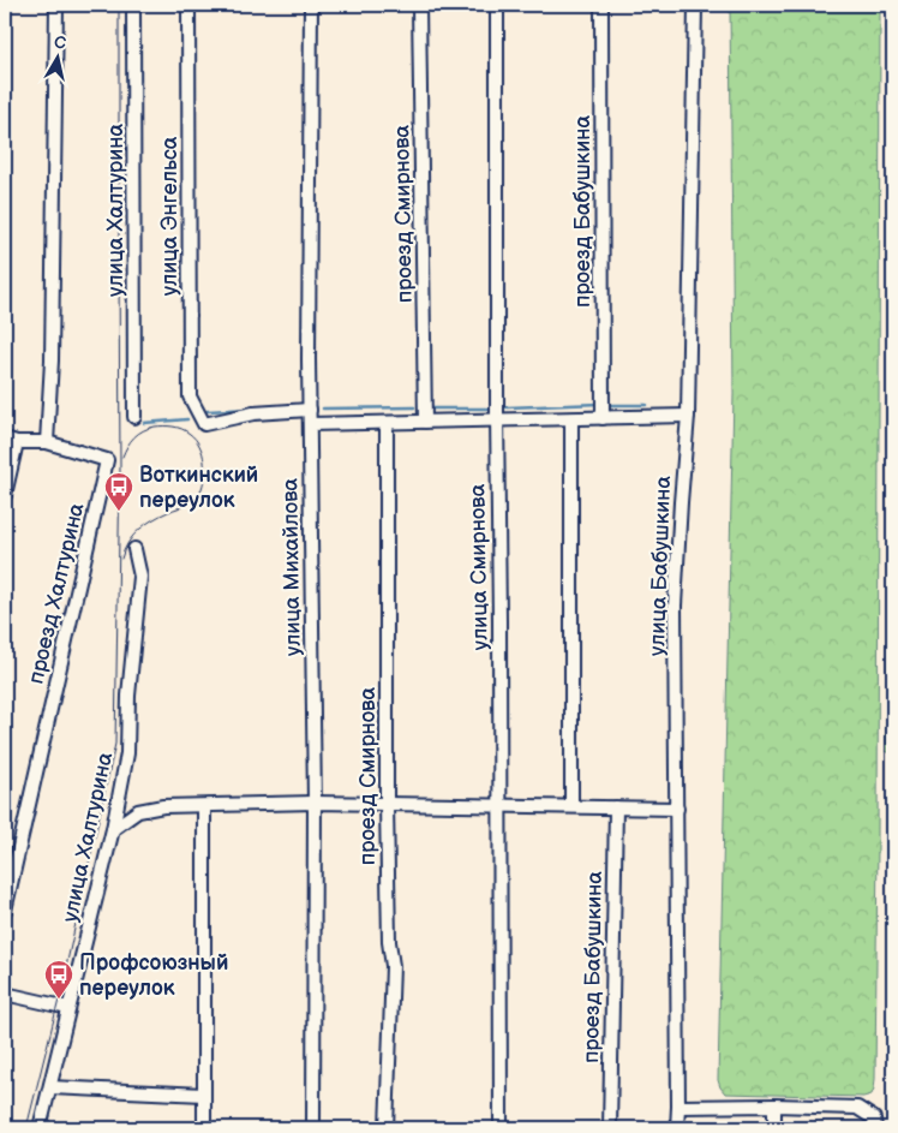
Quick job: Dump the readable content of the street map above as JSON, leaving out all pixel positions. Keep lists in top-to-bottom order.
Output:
{
  "streets": {
    "street": [
      "улица Халтурина",
      "проезд Бабушкина",
      "проезд Смирнова",
      "улица Энгельса",
      "улица Бабушкина",
      "улица Михайлова",
      "улица Смирнова",
      "проезд Халтурина"
    ]
  },
  "crossings": [
    ["улица Энгельса", "улица Михайлова"]
  ],
  "places": {
    "bus stop": ["Воткинский переулок", "Профсоюзный переулок"]
  },
  "north": "top"
}
